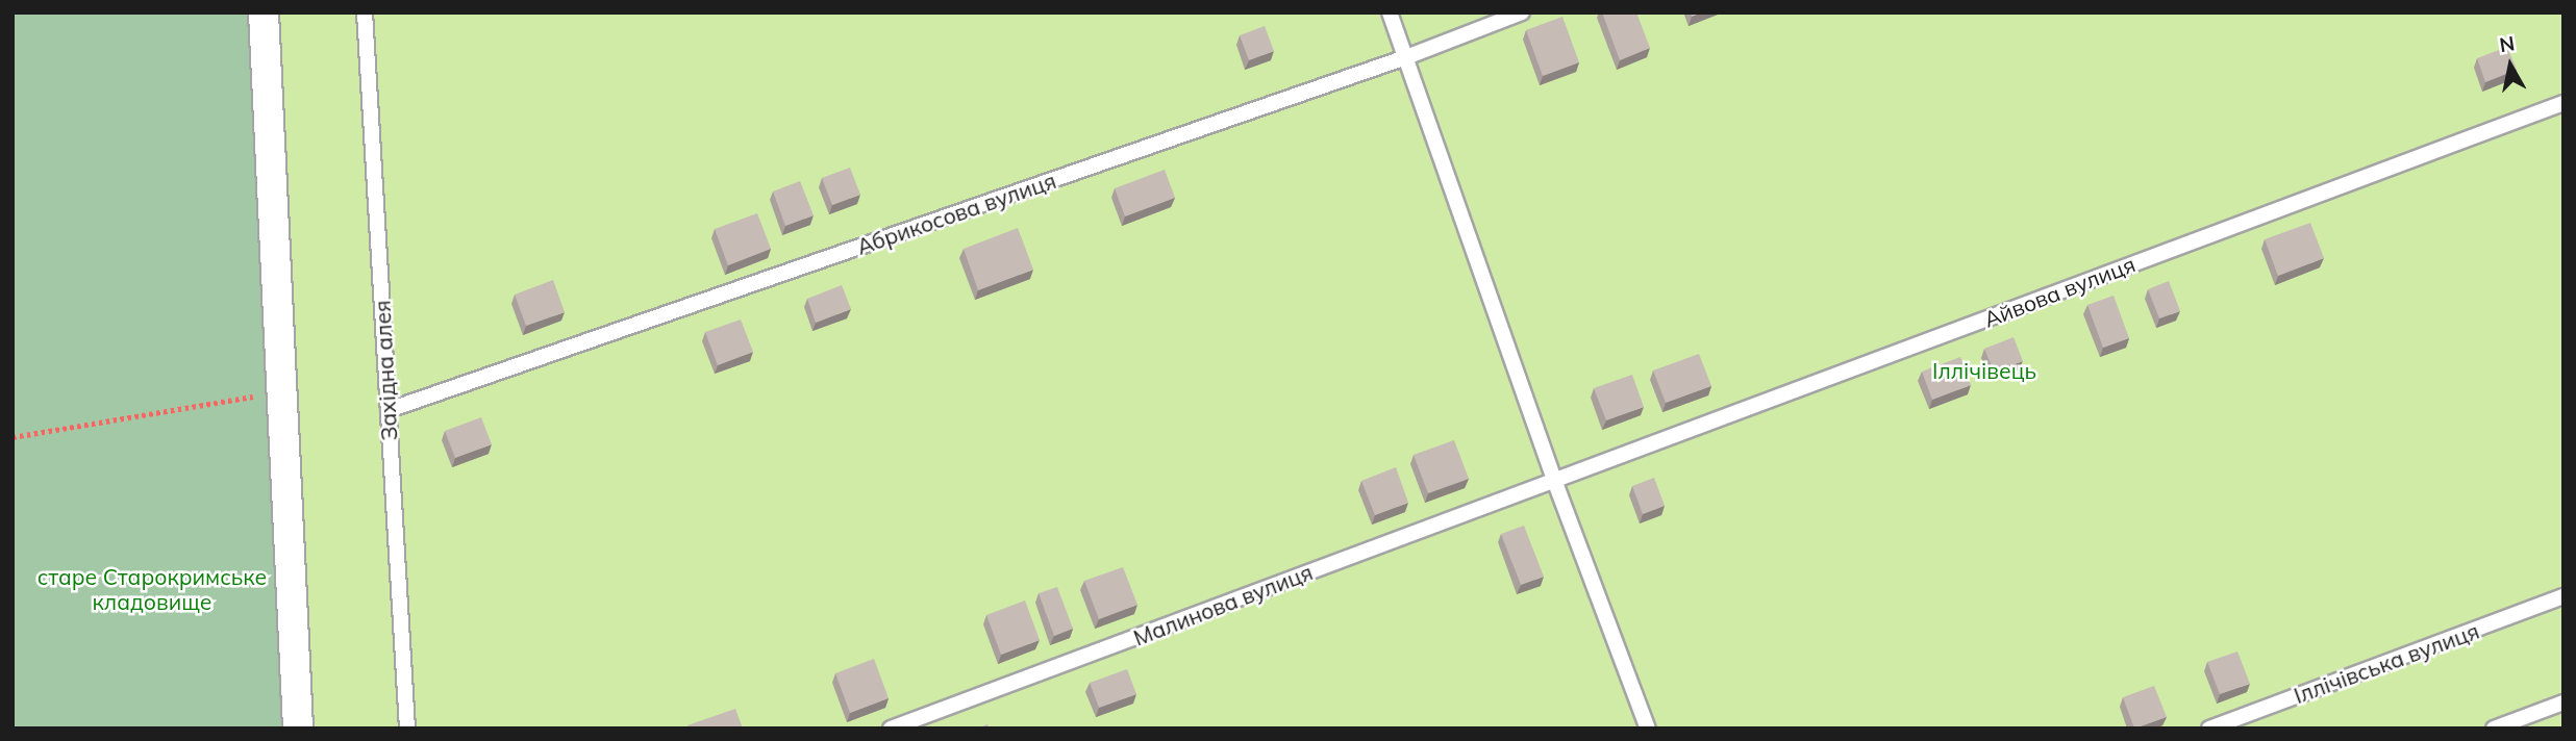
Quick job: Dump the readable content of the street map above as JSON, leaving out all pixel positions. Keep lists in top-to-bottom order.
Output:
{
  "streets": {
    "lane": [
      "Абрикосова вулиця",
      "Айвова вулиця",
      "Західна алея",
      "Малинова вулиця",
      "Іллічівська вулиця"
    ]
  },
  "crossings": [
    ["Абрикосова вулиця", "Західна алея"],
    ["Айвова вулиця", "Малинова вулиця"]
  ],
  "parks": ["Іллічівець", "старе Старокримське кладовище"],
  "north": "top"
}
